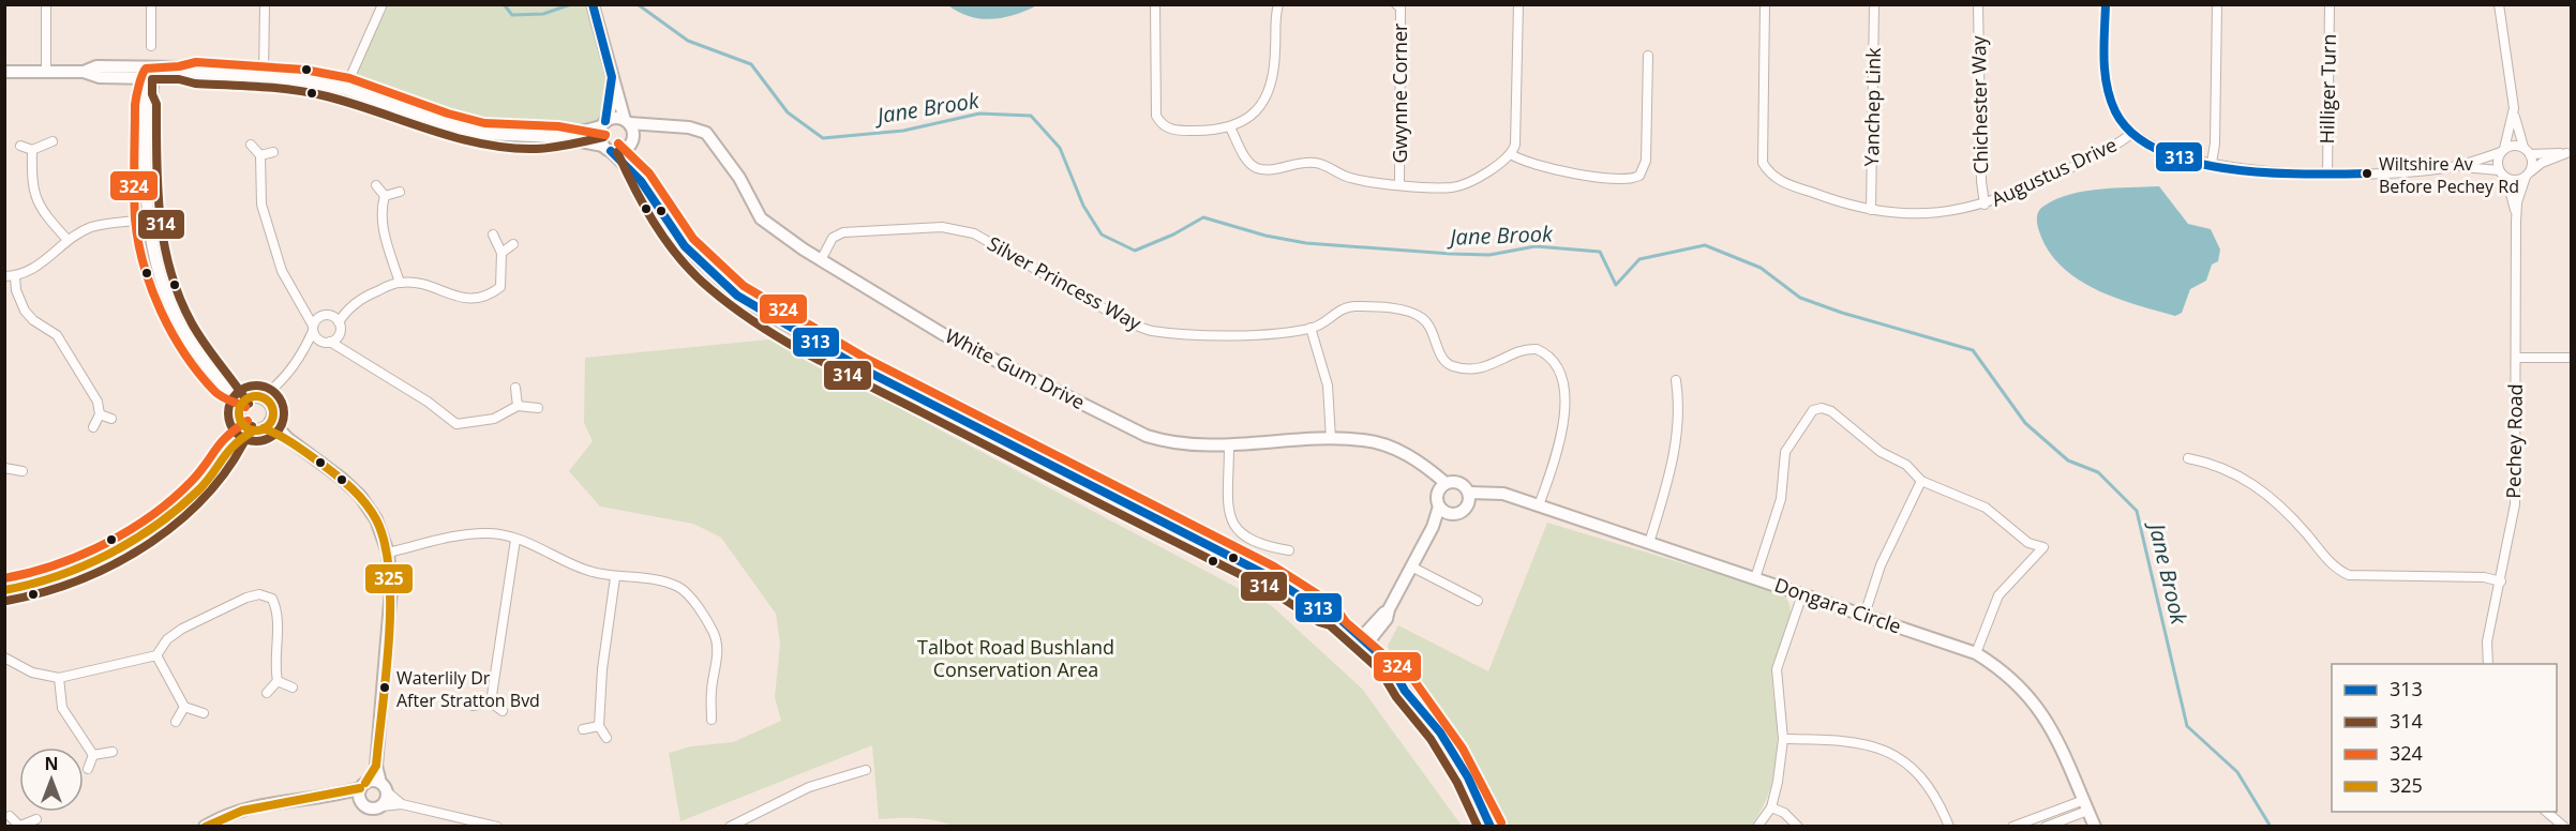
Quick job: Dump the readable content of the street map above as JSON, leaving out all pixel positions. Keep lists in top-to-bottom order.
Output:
{
  "streets": {
    "street": [
      "Hilliger Turn",
      "Gwynne Corner",
      "Chichester Way",
      "Yanchep Link",
      "Augustus Drive",
      "Silver Princess Way",
      "White Gum Drive",
      "Pechey Road",
      "Dongara Circle"
    ]
  },
  "crossings": [
    ["Chichester Way", "Augustus Drive"],
    ["Yanchep Link", "Augustus Drive"],
    ["Silver Princess Way", "White Gum Drive"],
    ["Silver Princess Way", "Dongara Circle"],
    ["White Gum Drive", "Dongara Circle"]
  ],
  "water": ["Jane Brook"],
  "parks": ["Talbot Road Bushland Conservation Area"],
  "places": ["Wiltshire Av Before Pechey Rd", "Waterlily Dr After Stratton Bvd"],
  "lines": [
    "transit line 313",
    "transit line 324",
    "transit line 314",
    "transit line 325"
  ],
  "legend": [
    "313",
    "314",
    "324",
    "325"
  ],
  "north": "top"
}
